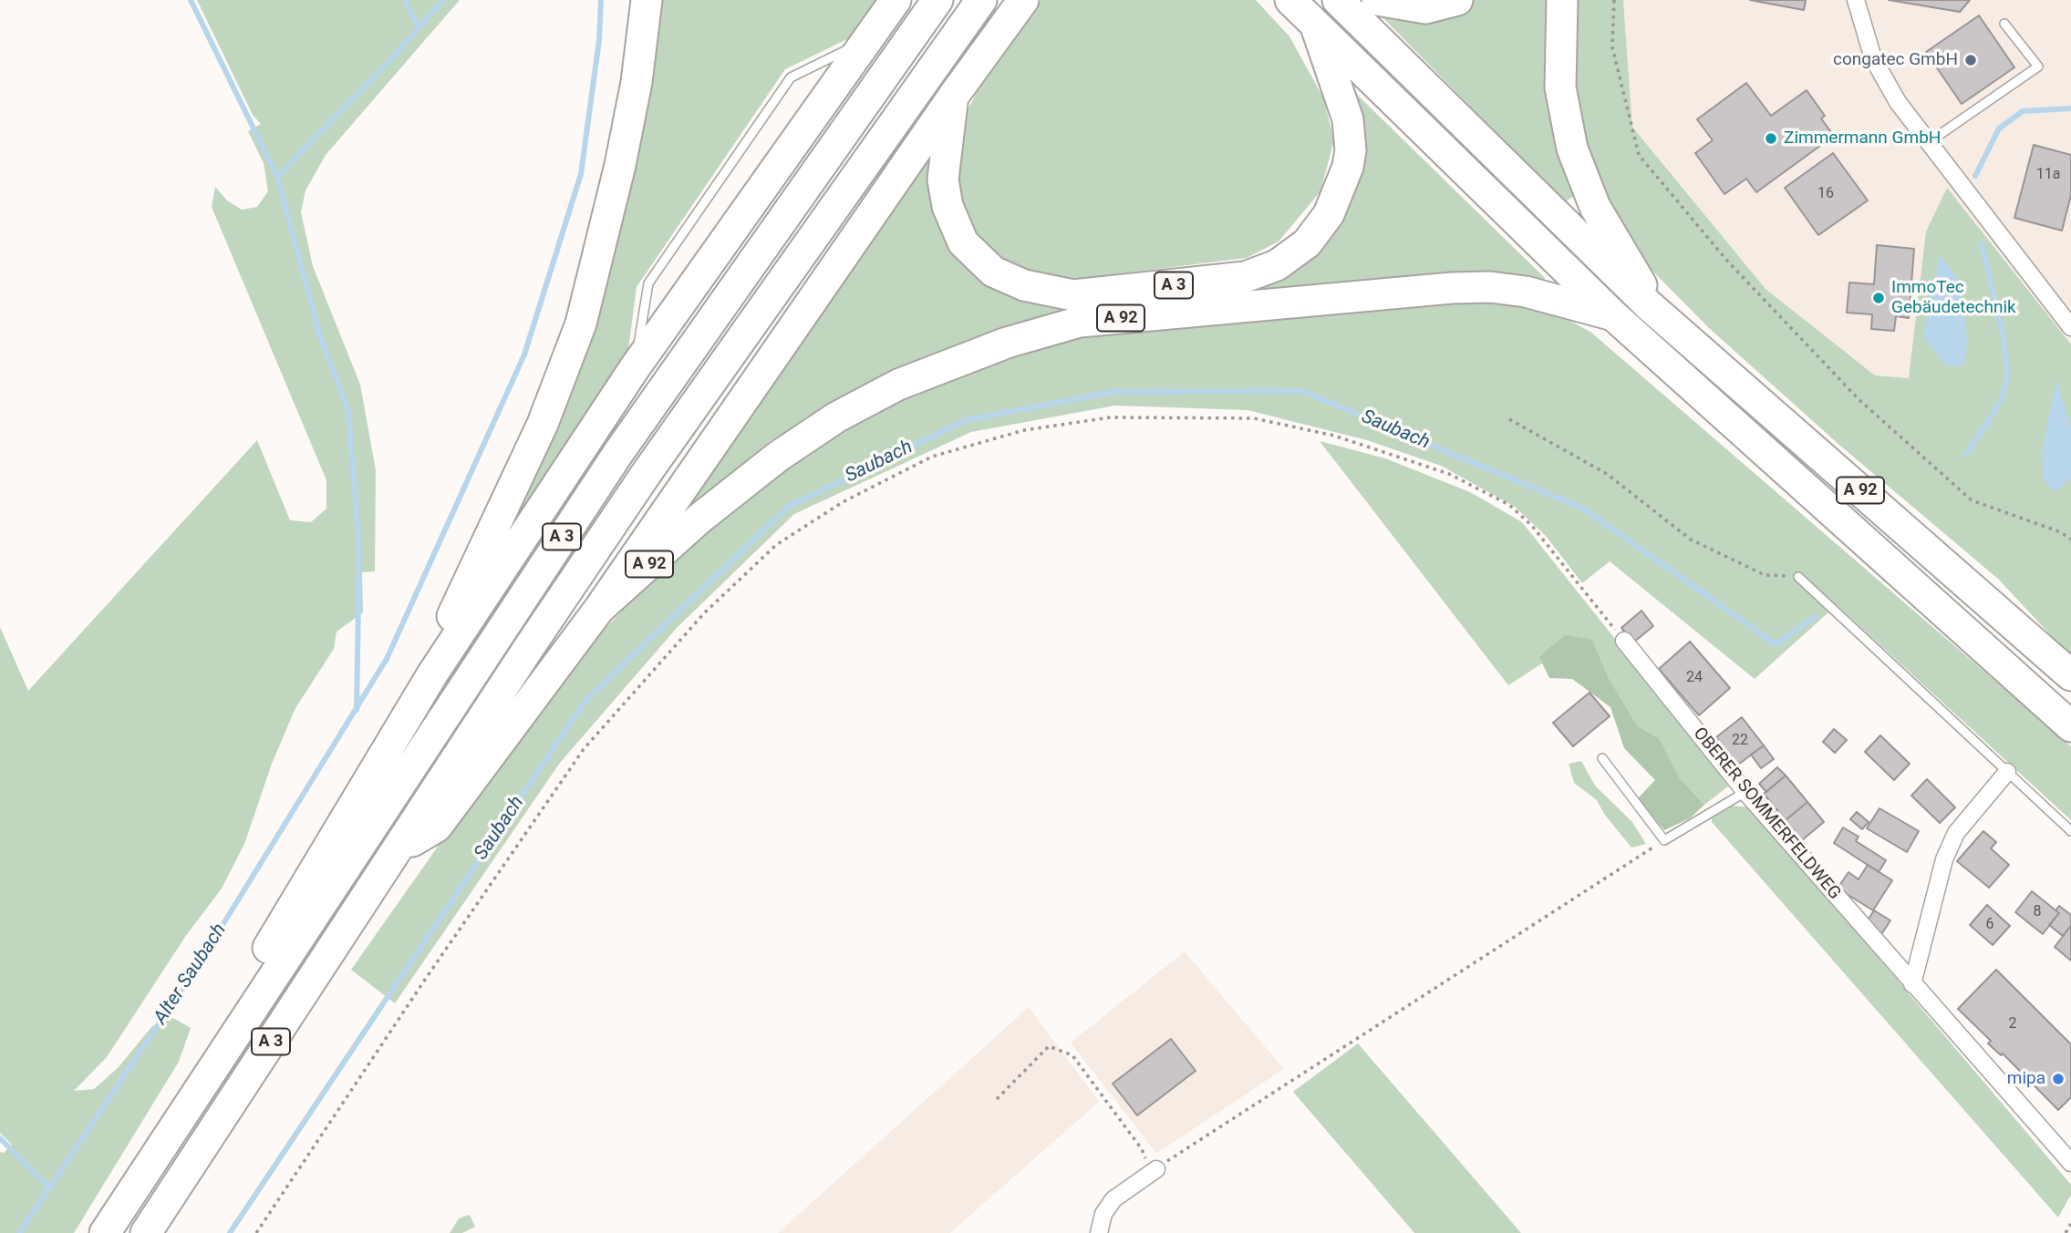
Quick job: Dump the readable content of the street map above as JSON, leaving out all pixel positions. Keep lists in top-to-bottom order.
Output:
{
  "streets": {
    "highway": ["A 3", "A 92"],
    "street": ["OBERER SOMMERFELDWEG"]
  },
  "crossings": [
    ["A 3", "A 92"]
  ],
  "water": ["Saubach", "Alter Saubach"],
  "places": [
    "congatec GmbH",
    "Zimmermann GmbH",
    "ImmoTec Gebäudetechnik",
    "mipa"
  ],
  "house_numbers": [
    "11a",
    "16",
    "24",
    "22",
    "8",
    "6",
    "2"
  ]
}
